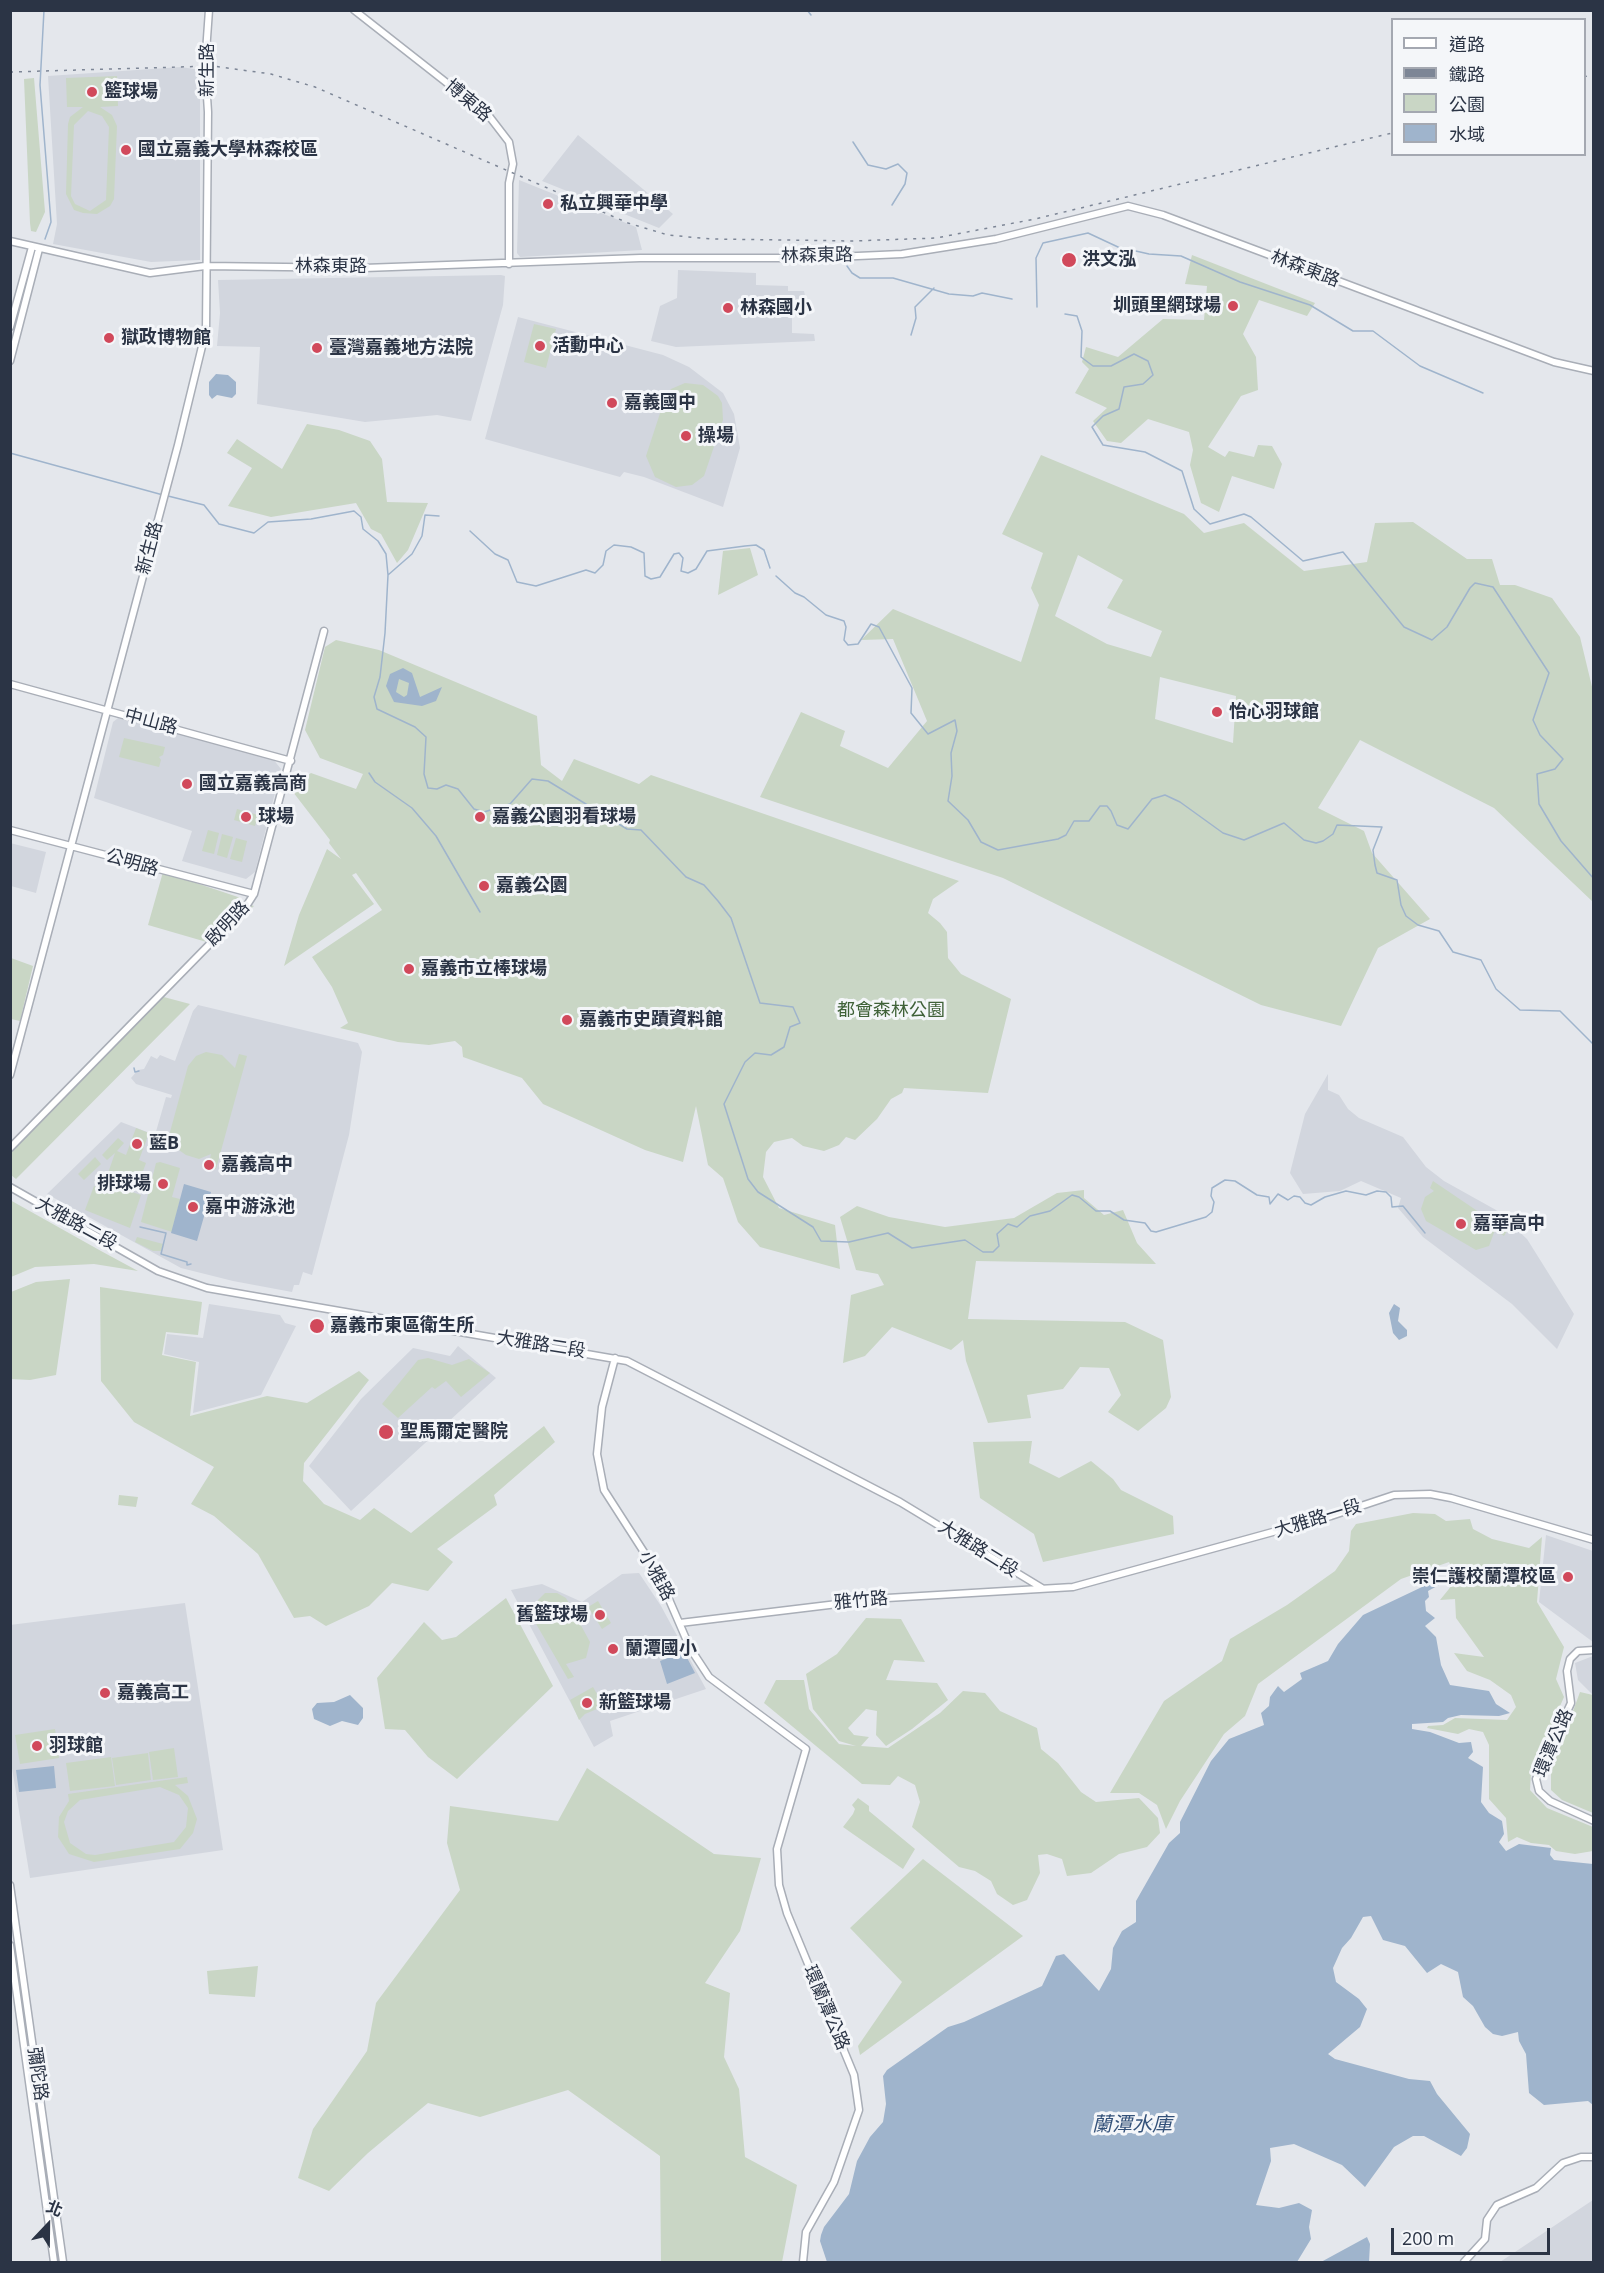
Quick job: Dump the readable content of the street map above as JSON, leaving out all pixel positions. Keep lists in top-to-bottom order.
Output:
{
  "streets": {
    "street": [
      "新生路",
      "博東路",
      "林森東路",
      "中山路",
      "公明路",
      "啟明路",
      "大雅路二段",
      "大雅路一段",
      "小雅路",
      "雅竹路",
      "環潭公路",
      "環蘭潭公路",
      "彌陀路"
    ]
  },
  "crossings": [
    ["新生路", "林森東路"],
    ["新生路", "中山路"],
    ["新生路", "公明路"],
    ["博東路", "林森東路"],
    ["中山路", "啟明路"],
    ["公明路", "啟明路"],
    ["大雅路二段", "大雅路一段"],
    ["大雅路二段", "小雅路"],
    ["大雅路二段", "雅竹路"],
    ["大雅路一段", "雅竹路"],
    ["小雅路", "雅竹路"],
    ["小雅路", "環蘭潭公路"]
  ],
  "water": ["蘭潭水庫"],
  "parks": ["都會森林公園"],
  "places": [
    "籃球場",
    "國立嘉義大學林森校區",
    "私立興華中學",
    "洪文泓",
    "圳頭里網球場",
    "林森國小",
    "獄政博物館",
    "活動中心",
    "臺灣嘉義地方法院",
    "嘉義國中",
    "操場",
    "怡心羽球館",
    "國立嘉義高商",
    "球場",
    "嘉義公園羽看球場",
    "嘉義公園",
    "嘉義市立棒球場",
    "嘉義市史蹟資料館",
    "藍B",
    "嘉義高中",
    "排球場",
    "嘉中游泳池",
    "嘉華高中",
    "嘉義市東區衛生所",
    "聖馬爾定醫院",
    "崇仁護校蘭潭校區",
    "舊籃球場",
    "蘭潭國小",
    "嘉義高工",
    "新籃球場",
    "羽球館"
  ],
  "legend": [
    "道路",
    "鐵路",
    "公園",
    "水域"
  ],
  "scale_bar": "200 m",
  "north": "top"
}
